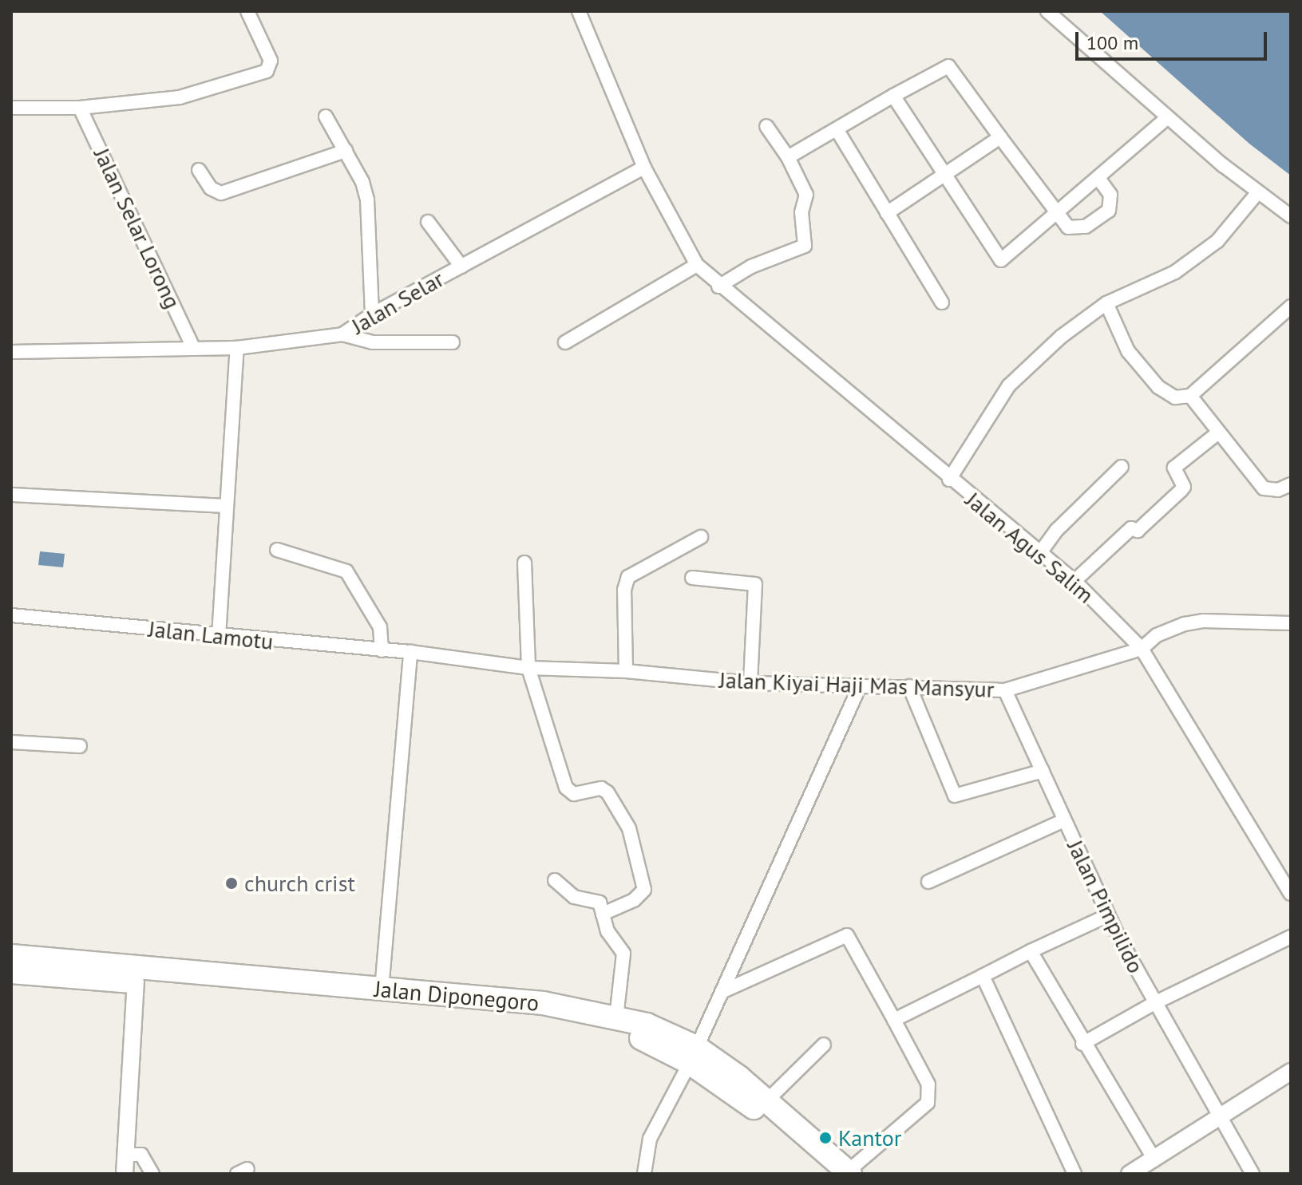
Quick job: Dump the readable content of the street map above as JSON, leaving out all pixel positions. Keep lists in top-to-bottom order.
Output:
{
  "streets": {
    "highway": ["Jalan Diponegoro"],
    "street": [
      "Jalan Selar Lorong",
      "Jalan Selar",
      "Jalan Agus Salim",
      "Jalan Lamotu",
      "Jalan Kiyai Haji Mas Mansyur",
      "Jalan Pimpilido"
    ]
  },
  "crossings": [
    ["Jalan Selar Lorong", "Jalan Selar"],
    ["Jalan Selar", "Jalan Agus Salim"],
    ["Jalan Agus Salim", "Jalan Kiyai Haji Mas Mansyur"],
    ["Jalan Lamotu", "Jalan Kiyai Haji Mas Mansyur"],
    ["Jalan Kiyai Haji Mas Mansyur", "Jalan Pimpilido"]
  ],
  "places": ["church crist", "Kantor"],
  "scale_bar": "100 m"
}
